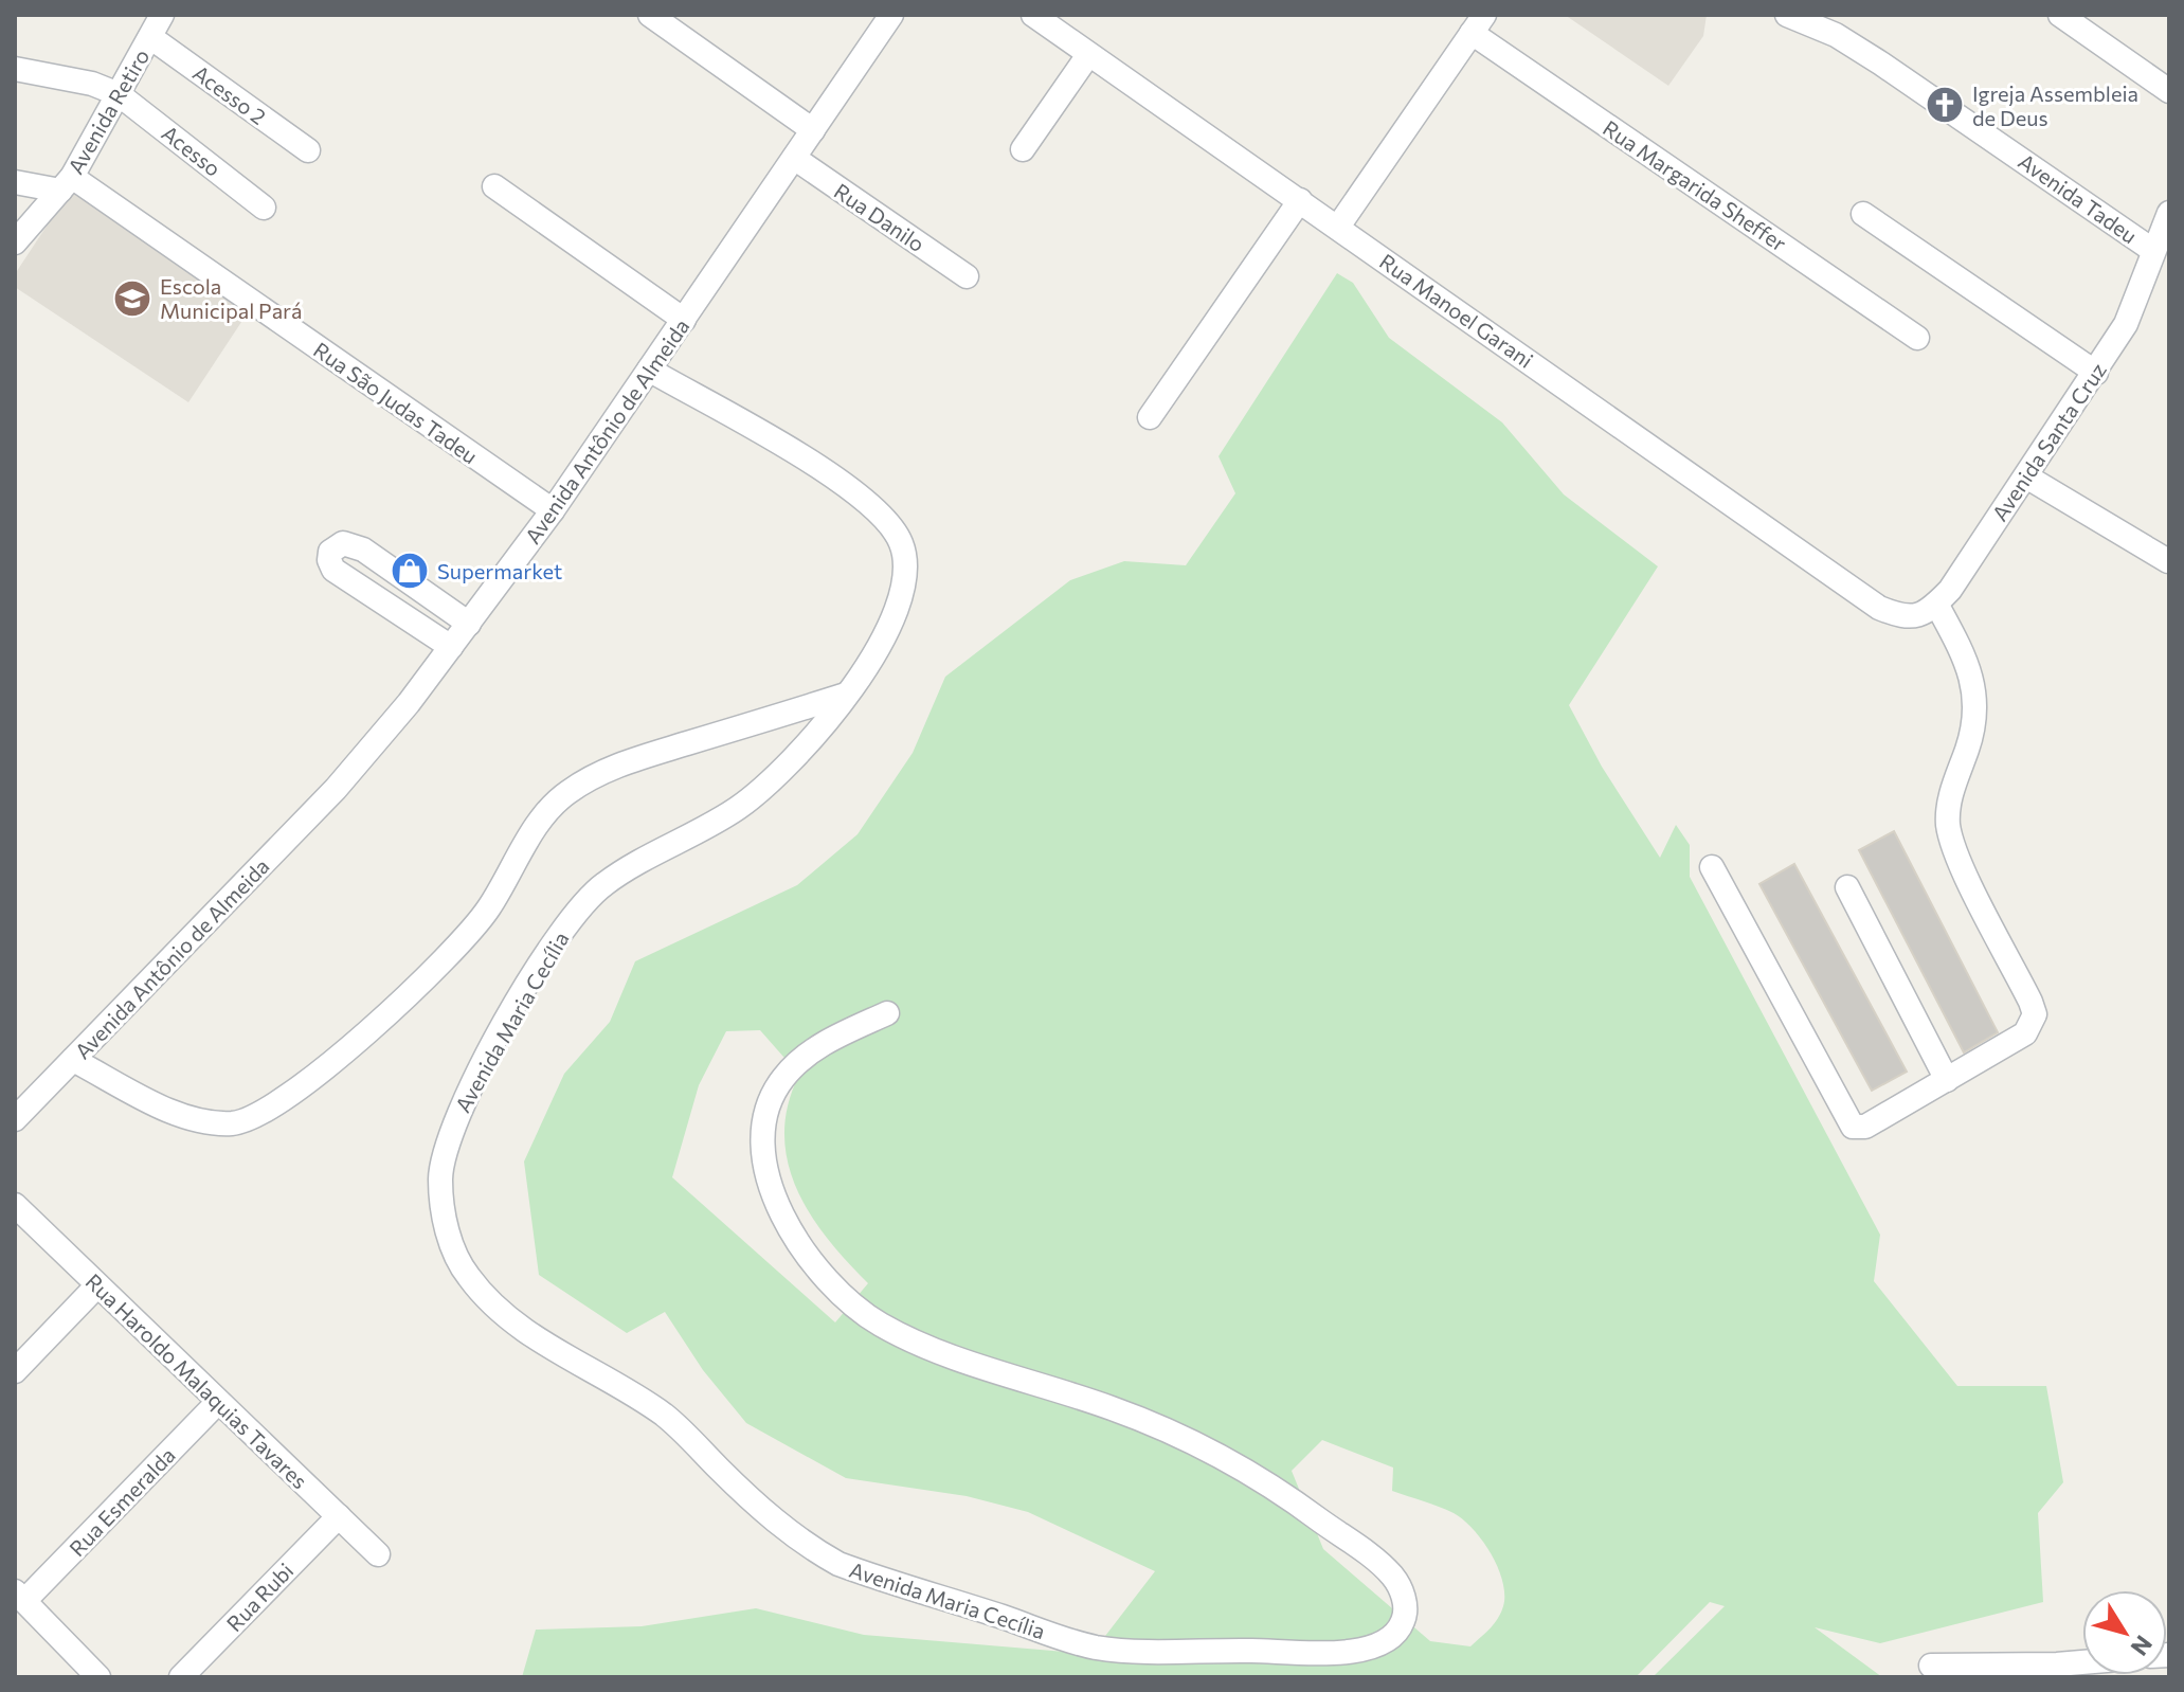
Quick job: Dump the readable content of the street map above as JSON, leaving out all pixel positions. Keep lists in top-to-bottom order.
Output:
{
  "streets": {
    "street": [
      "Acesso 2",
      "Avenida Retiro",
      "Acesso",
      "Rua Margarida Sheffer",
      "Avenida Tadeu",
      "Rua Danilo",
      "Rua Manoel Garani",
      "Rua São Judas Tadeu",
      "Avenida Antônio de Almeida",
      "Avenida Santa Cruz",
      "Avenida Maria Cecília",
      "Rua Haroldo Malaquias Tavares",
      "Rua Esmeralda",
      "Rua Rubi"
    ]
  },
  "crossings": [
    ["Acesso 2", "Avenida Retiro"],
    ["Avenida Retiro", "Acesso"],
    ["Avenida Retiro", "Rua São Judas Tadeu"],
    ["Avenida Tadeu", "Avenida Santa Cruz"],
    ["Rua Danilo", "Avenida Antônio de Almeida"],
    ["Rua Manoel Garani", "Avenida Santa Cruz"],
    ["Rua São Judas Tadeu", "Avenida Antônio de Almeida"],
    ["Avenida Antônio de Almeida", "Avenida Maria Cecília"],
    ["Rua Haroldo Malaquias Tavares", "Rua Esmeralda"],
    ["Rua Haroldo Malaquias Tavares", "Rua Rubi"]
  ],
  "places": {
    "church": ["Igreja Assembleia de Deus"],
    "school or university": ["Escola Municipal Pará"],
    "shop": ["Supermarket"]
  },
  "north": "bottom right"
}
